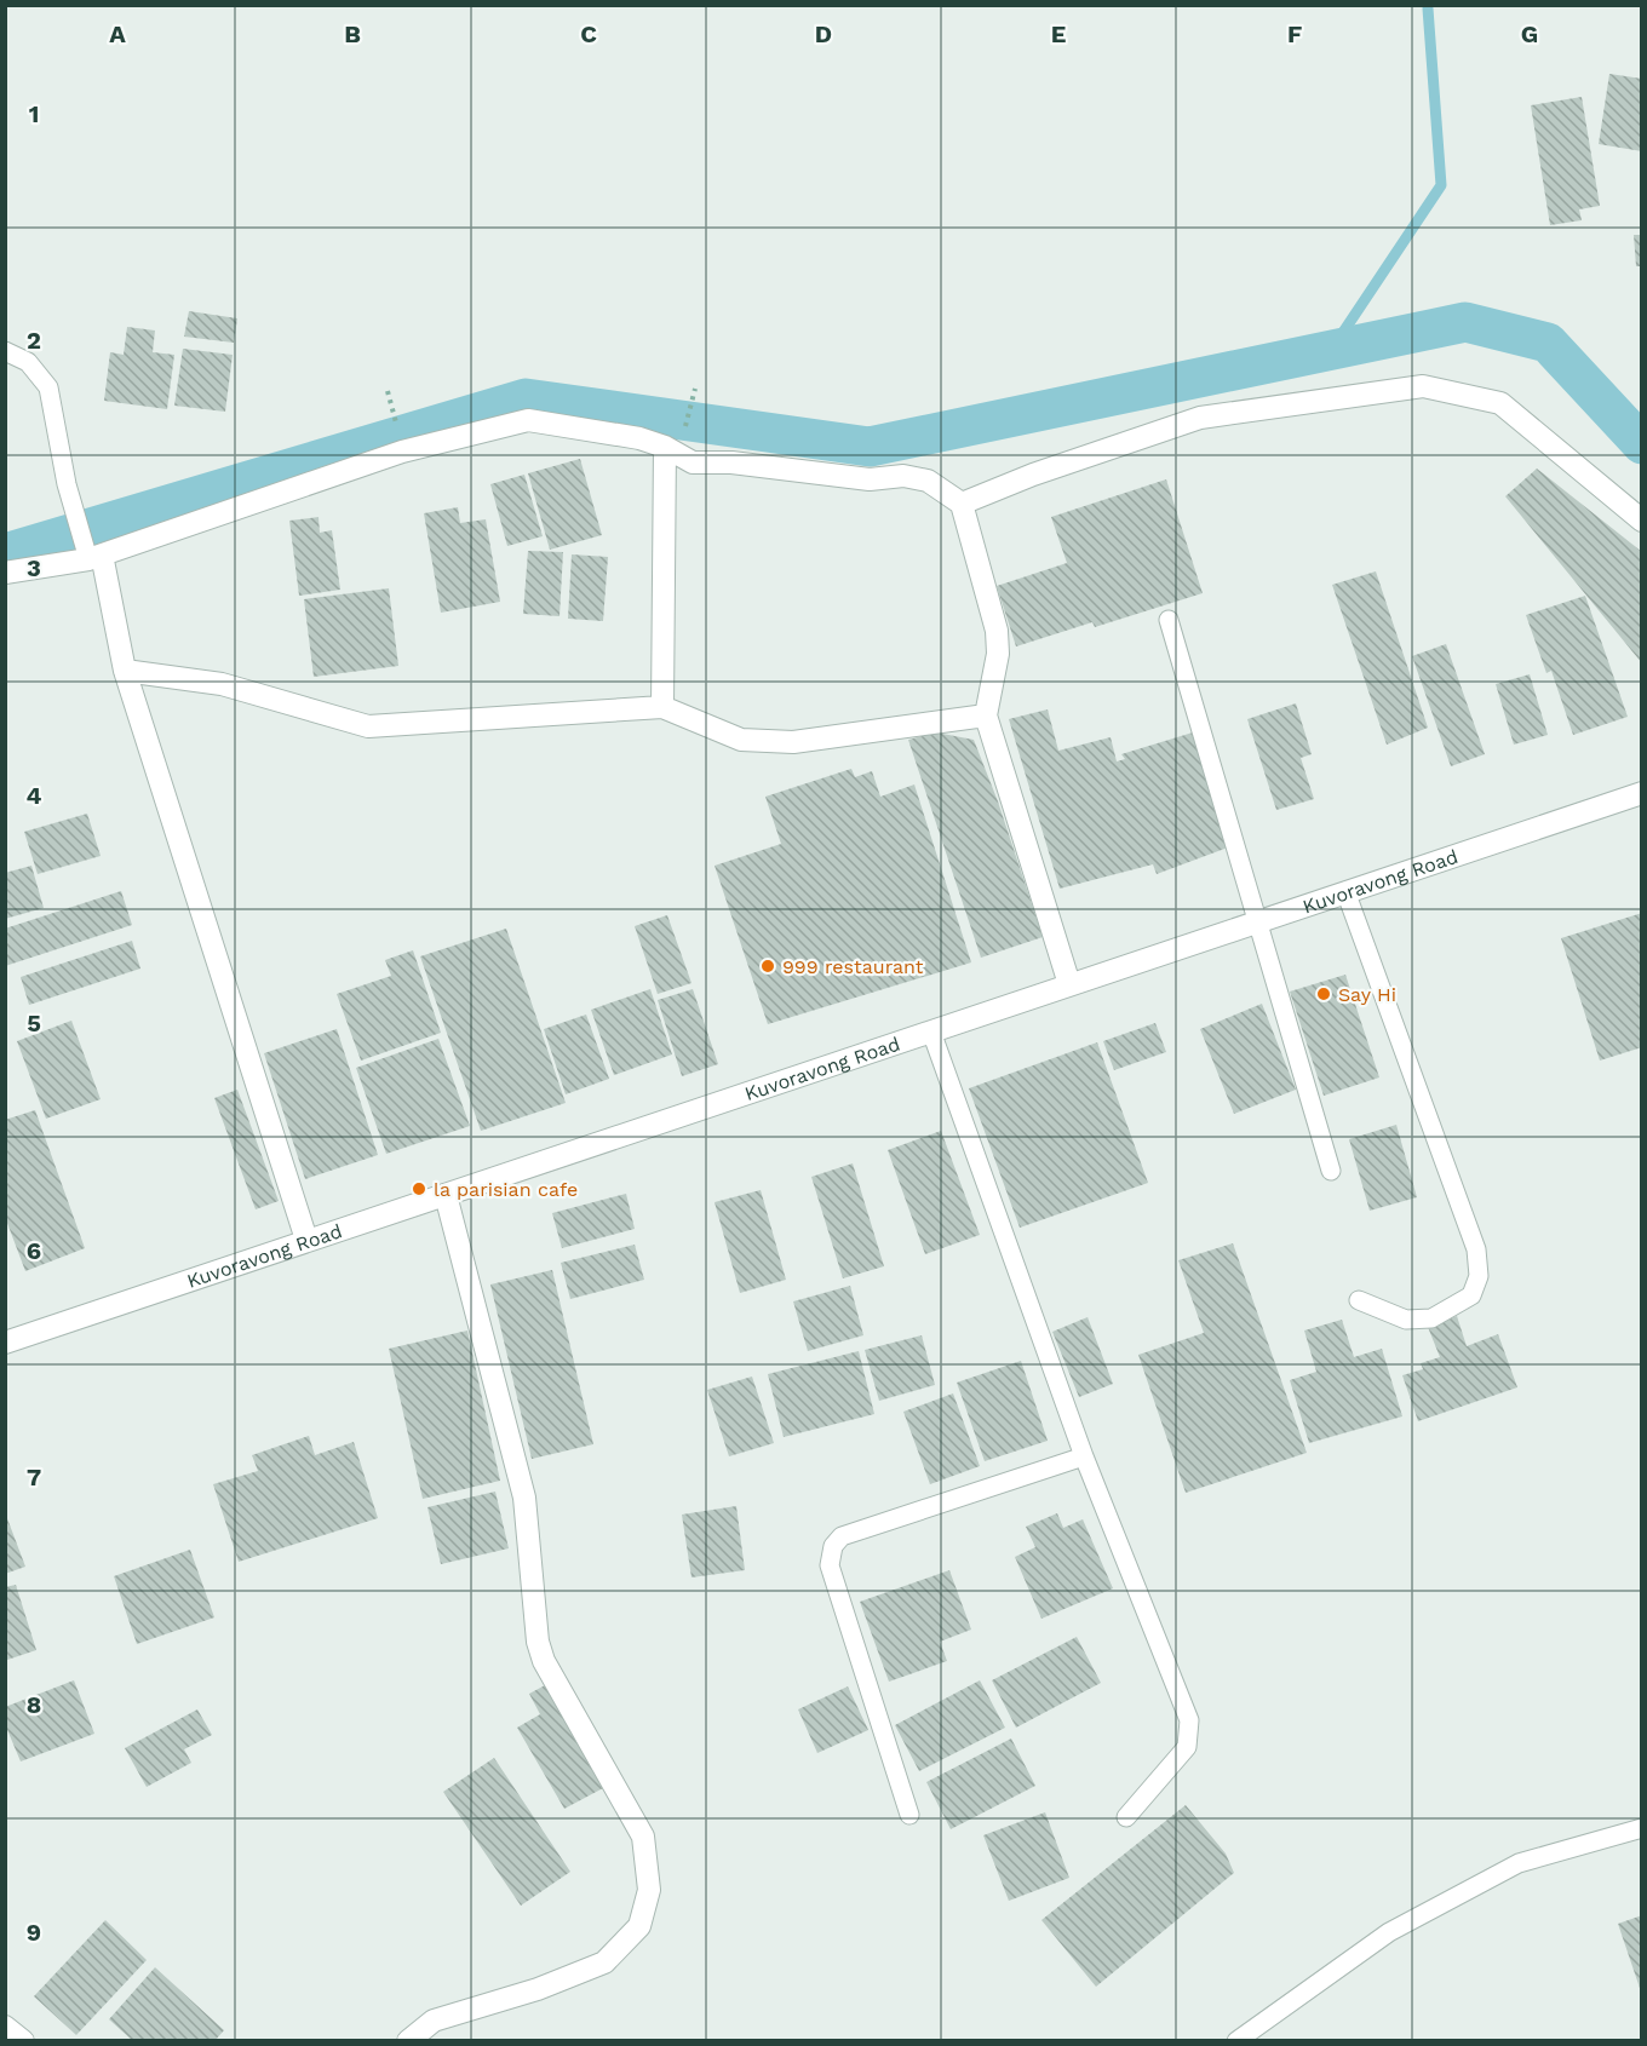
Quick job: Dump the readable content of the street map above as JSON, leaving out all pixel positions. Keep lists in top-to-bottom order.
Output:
{
  "streets": {
    "street": ["Kuvoravong Road"]
  },
  "places": ["999 restaurant", "Say Hi", "la parisian cafe"],
  "grid": {
    "columns": [
      "A",
      "B",
      "C",
      "D",
      "E",
      "F",
      "G"
    ],
    "rows": [
      "1",
      "2",
      "3",
      "4",
      "5",
      "6",
      "7",
      "8",
      "9"
    ]
  }
}
